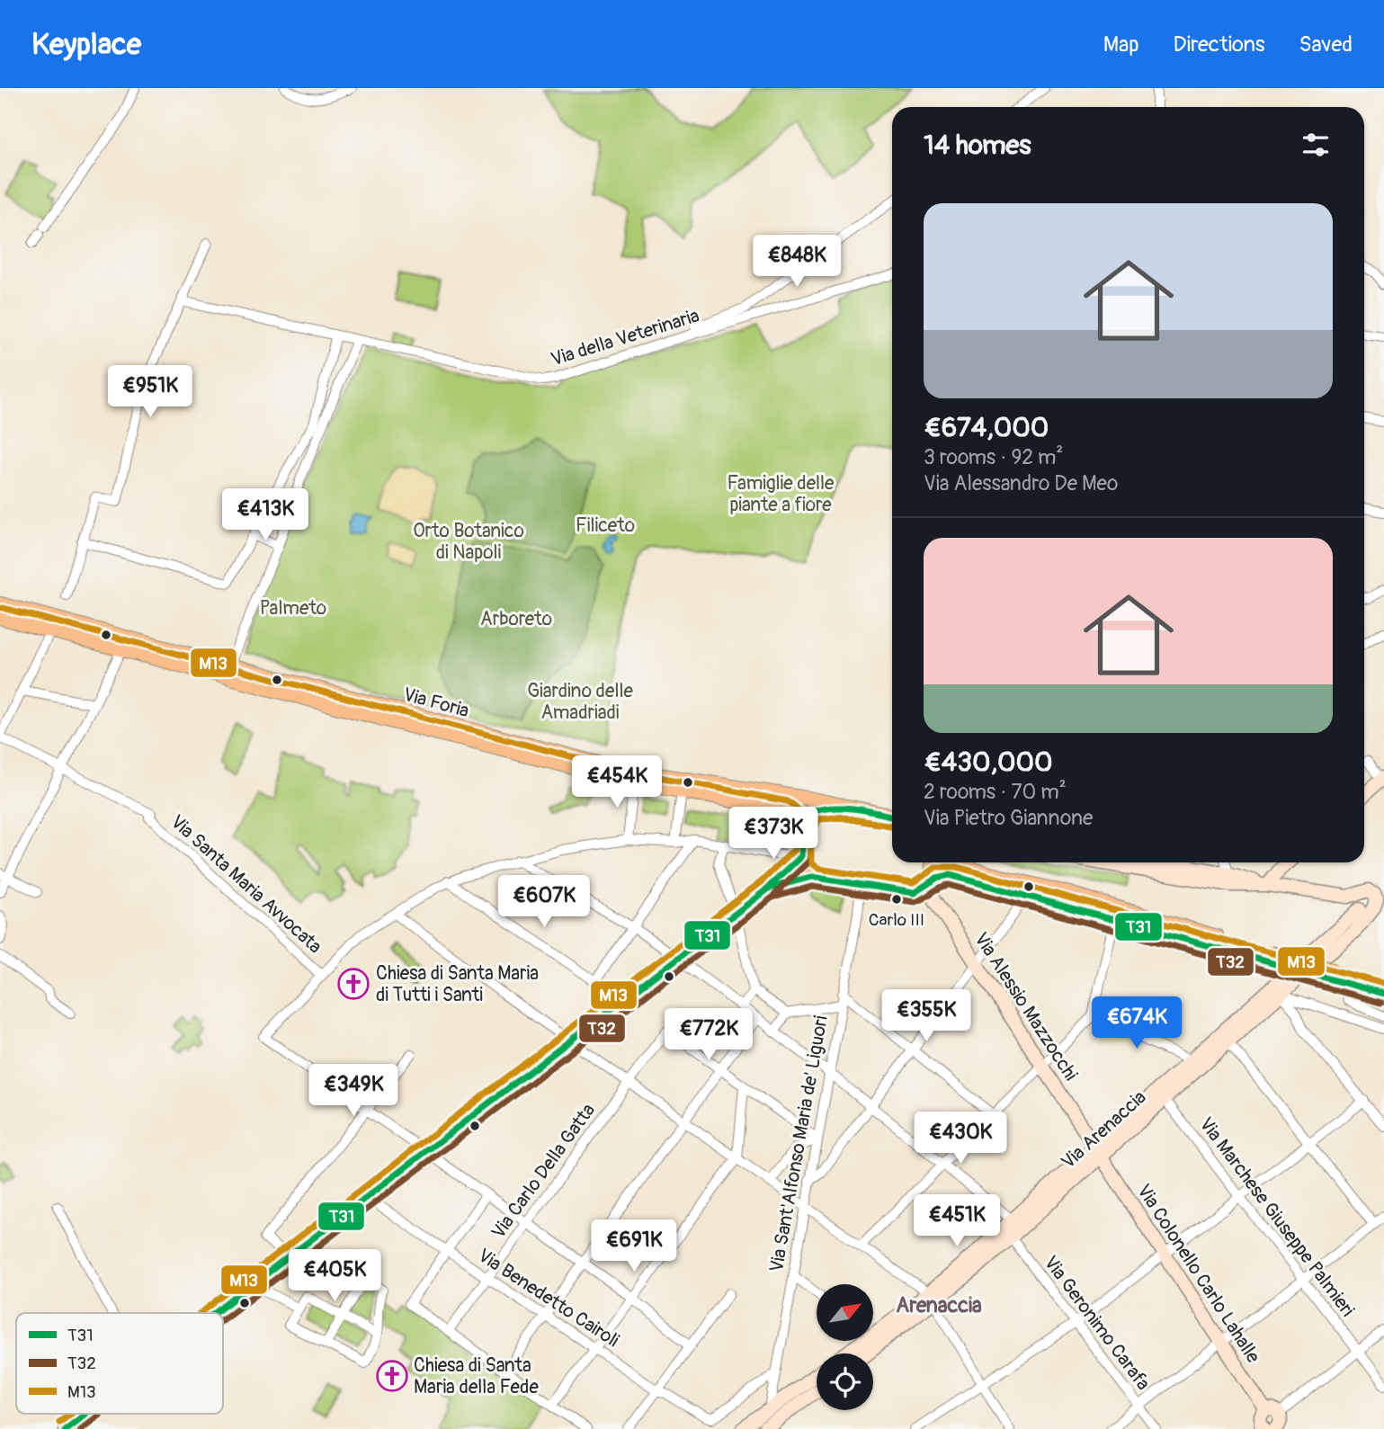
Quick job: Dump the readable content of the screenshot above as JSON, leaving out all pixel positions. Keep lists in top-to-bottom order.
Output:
{
  "streets": {
    "main road": [
      "Via Foria",
      "Via Alessio Mazzocchi",
      "Via Arenaccia",
      "Via Colonello Carlo Lahalle"
    ],
    "street": [
      "Via della Veterinaria",
      "Via Santa Maria Avvocata",
      "Via Sant'Alfonso Maria de' Liguori",
      "Via Carlo Della Gatta",
      "Via Marchese Giuseppe Palmieri",
      "Via Benedetto Cairoli",
      "Via Geronimo Carafa"
    ]
  },
  "crossings": [
    ["Via Alessio Mazzocchi", "Via Arenaccia"],
    ["Via Alessio Mazzocchi", "Via Colonello Carlo Lahalle"],
    ["Via Arenaccia", "Via Sant'Alfonso Maria de' Liguori"],
    ["Via Arenaccia", "Via Marchese Giuseppe Palmieri"],
    ["Via Arenaccia", "Via Colonello Carlo Lahalle"],
    ["Via Arenaccia", "Via Geronimo Carafa"],
    ["Via Carlo Della Gatta", "Via Benedetto Cairoli"]
  ],
  "districts": ["Arenaccia"],
  "parks": [
    "Famiglie delle piante a fiore",
    "Filiceto",
    "Orto Botanico di Napoli",
    "Palmeto",
    "Arboreto",
    "Giardino delle Amadriadi"
  ],
  "places": {
    "other": ["Carlo III"],
    "church": ["Chiesa di Santa Maria di Tutti i Santi", "Chiesa di Santa Maria della Fede"]
  },
  "lines": ["transit line M13", "transit line T31", "transit line T32"],
  "legend": ["T31", "T32", "M13"],
  "north": "top right",
  "page": {
    "header": "Keyplace",
    "nav": ["Map", "Directions", "Saved"],
    "heading": "14 homes",
    "list": [
      {
        "name": "€674,000",
        "note": "3 rooms · 92 m² · Via Alessandro De Meo"
      },
      {
        "name": "€430,000",
        "note": "2 rooms · 70 m² · Via Pietro Giannone"
      }
    ],
    "price": [
      "€848K",
      "€951K",
      "€413K",
      "€454K",
      "€373K",
      "€607K",
      "€355K",
      "€674K",
      "€772K",
      "€349K",
      "€430K",
      "€451K",
      "€691K",
      "€405K"
    ]
  }
}
